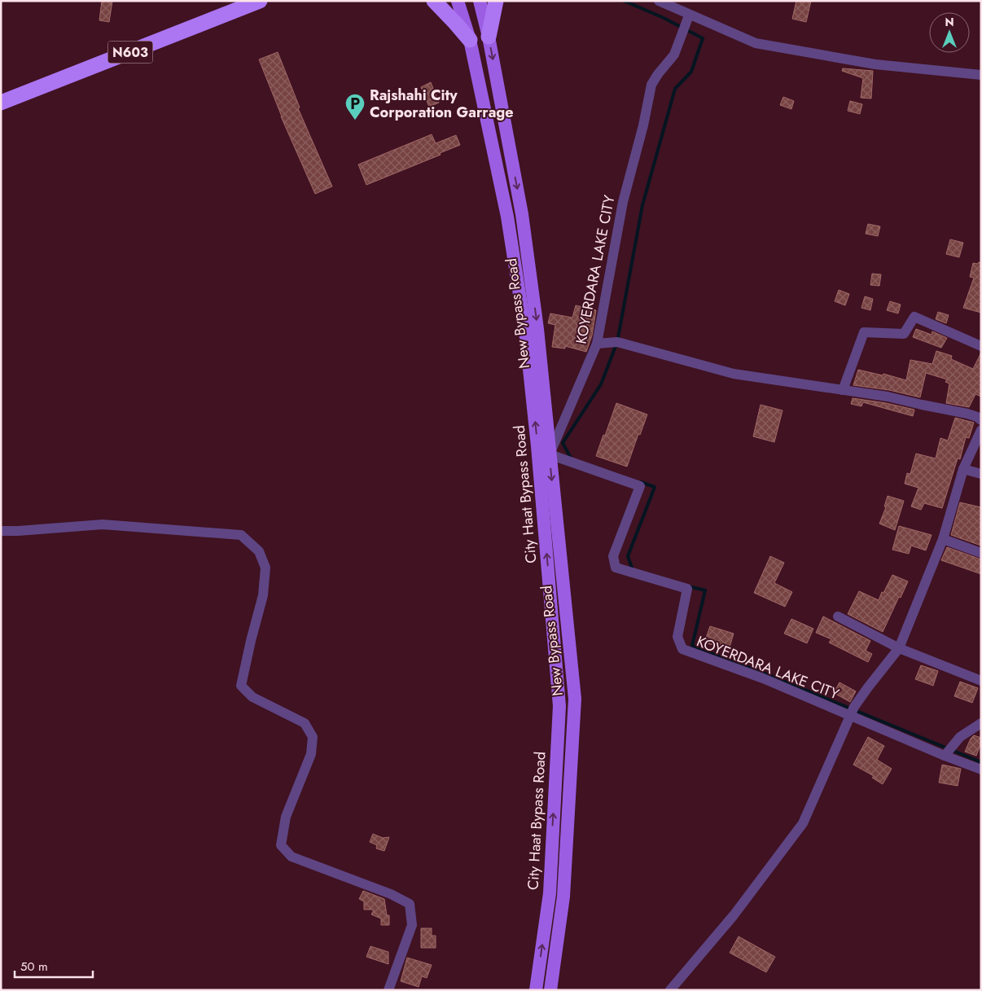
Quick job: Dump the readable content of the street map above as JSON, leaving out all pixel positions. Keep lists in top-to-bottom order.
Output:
{
  "streets": {
    "highway": ["N603"],
    "main road": ["New Bypass Road", "City Haat Bypass Road"],
    "street": ["KOYERDARA LAKE CITY"]
  },
  "crossings": [
    ["KOYERDARA LAKE CITY", "New Bypass Road"]
  ],
  "one_way": ["New Bypass Road", "City Haat Bypass Road"],
  "places": {
    "parking": ["Rajshahi City Corporation Garrage"]
  },
  "scale_bar": "50 m",
  "north": "top"
}
